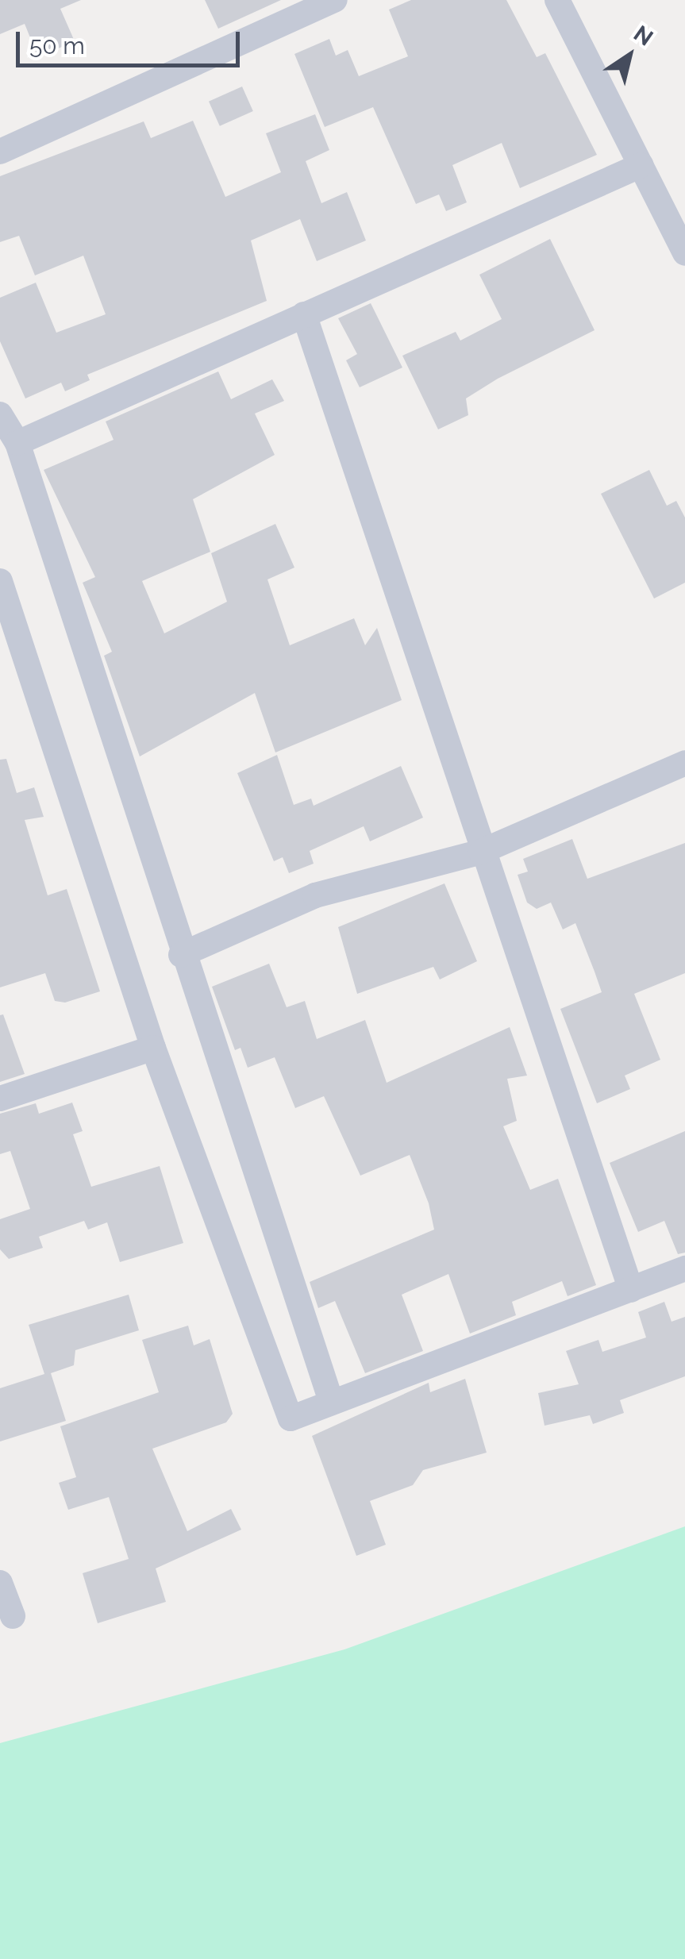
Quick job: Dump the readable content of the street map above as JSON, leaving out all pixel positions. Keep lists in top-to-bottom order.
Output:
{
  "scale_bar": "50 m",
  "north": "top right"
}
